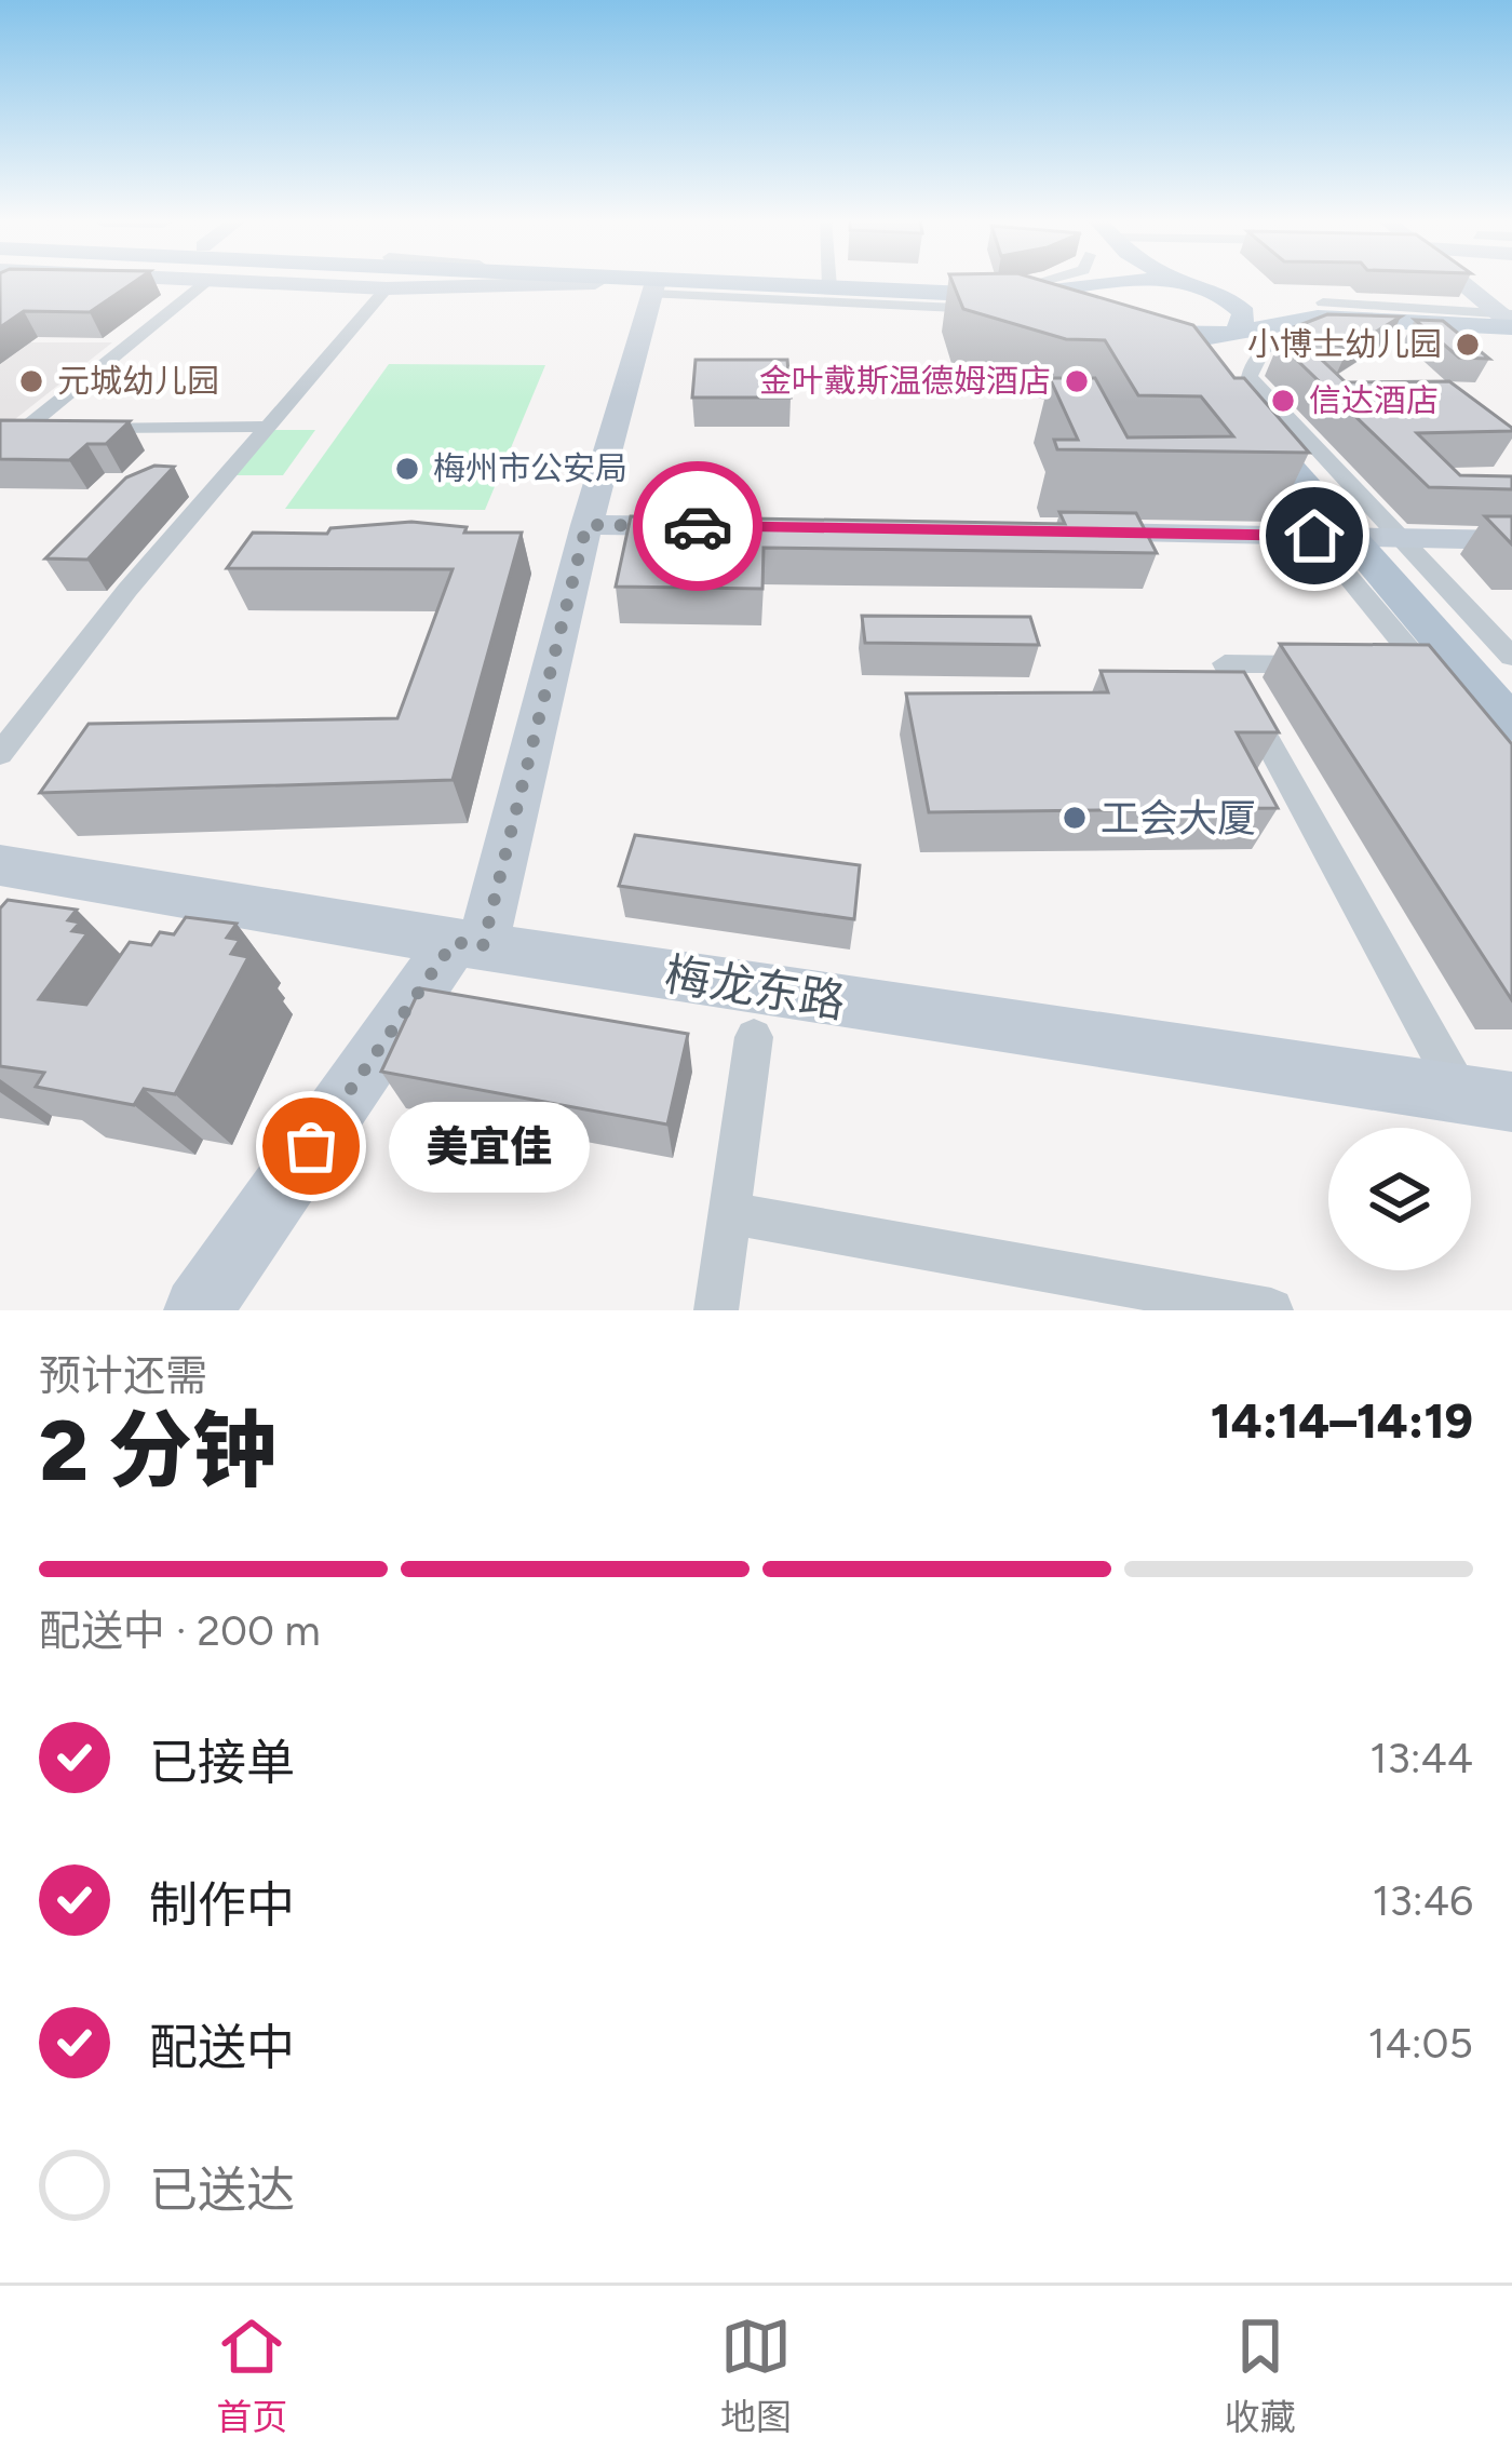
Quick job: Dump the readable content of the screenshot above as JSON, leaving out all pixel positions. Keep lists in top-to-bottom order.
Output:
{
  "streets": {
    "street": ["梅龙东路"]
  },
  "places": [
    "小博士幼儿园",
    "元城幼儿园",
    "金叶戴斯温德姆酒店",
    "信达酒店",
    "梅州市公安局",
    "工会大厦",
    "美宜佳"
  ],
  "page": {
    "bubble": "美宜佳",
    "heading": ["2 分钟", "预计还需", "14:14–14:19"],
    "bar": "配送中 · 200 m",
    "list": [
      ["已接单", "13:44"],
      ["制作中", "13:46"],
      ["配送中", "14:05"],
      "已送达"
    ],
    "tabs": ["首页", "地图", "收藏"]
  }
}
